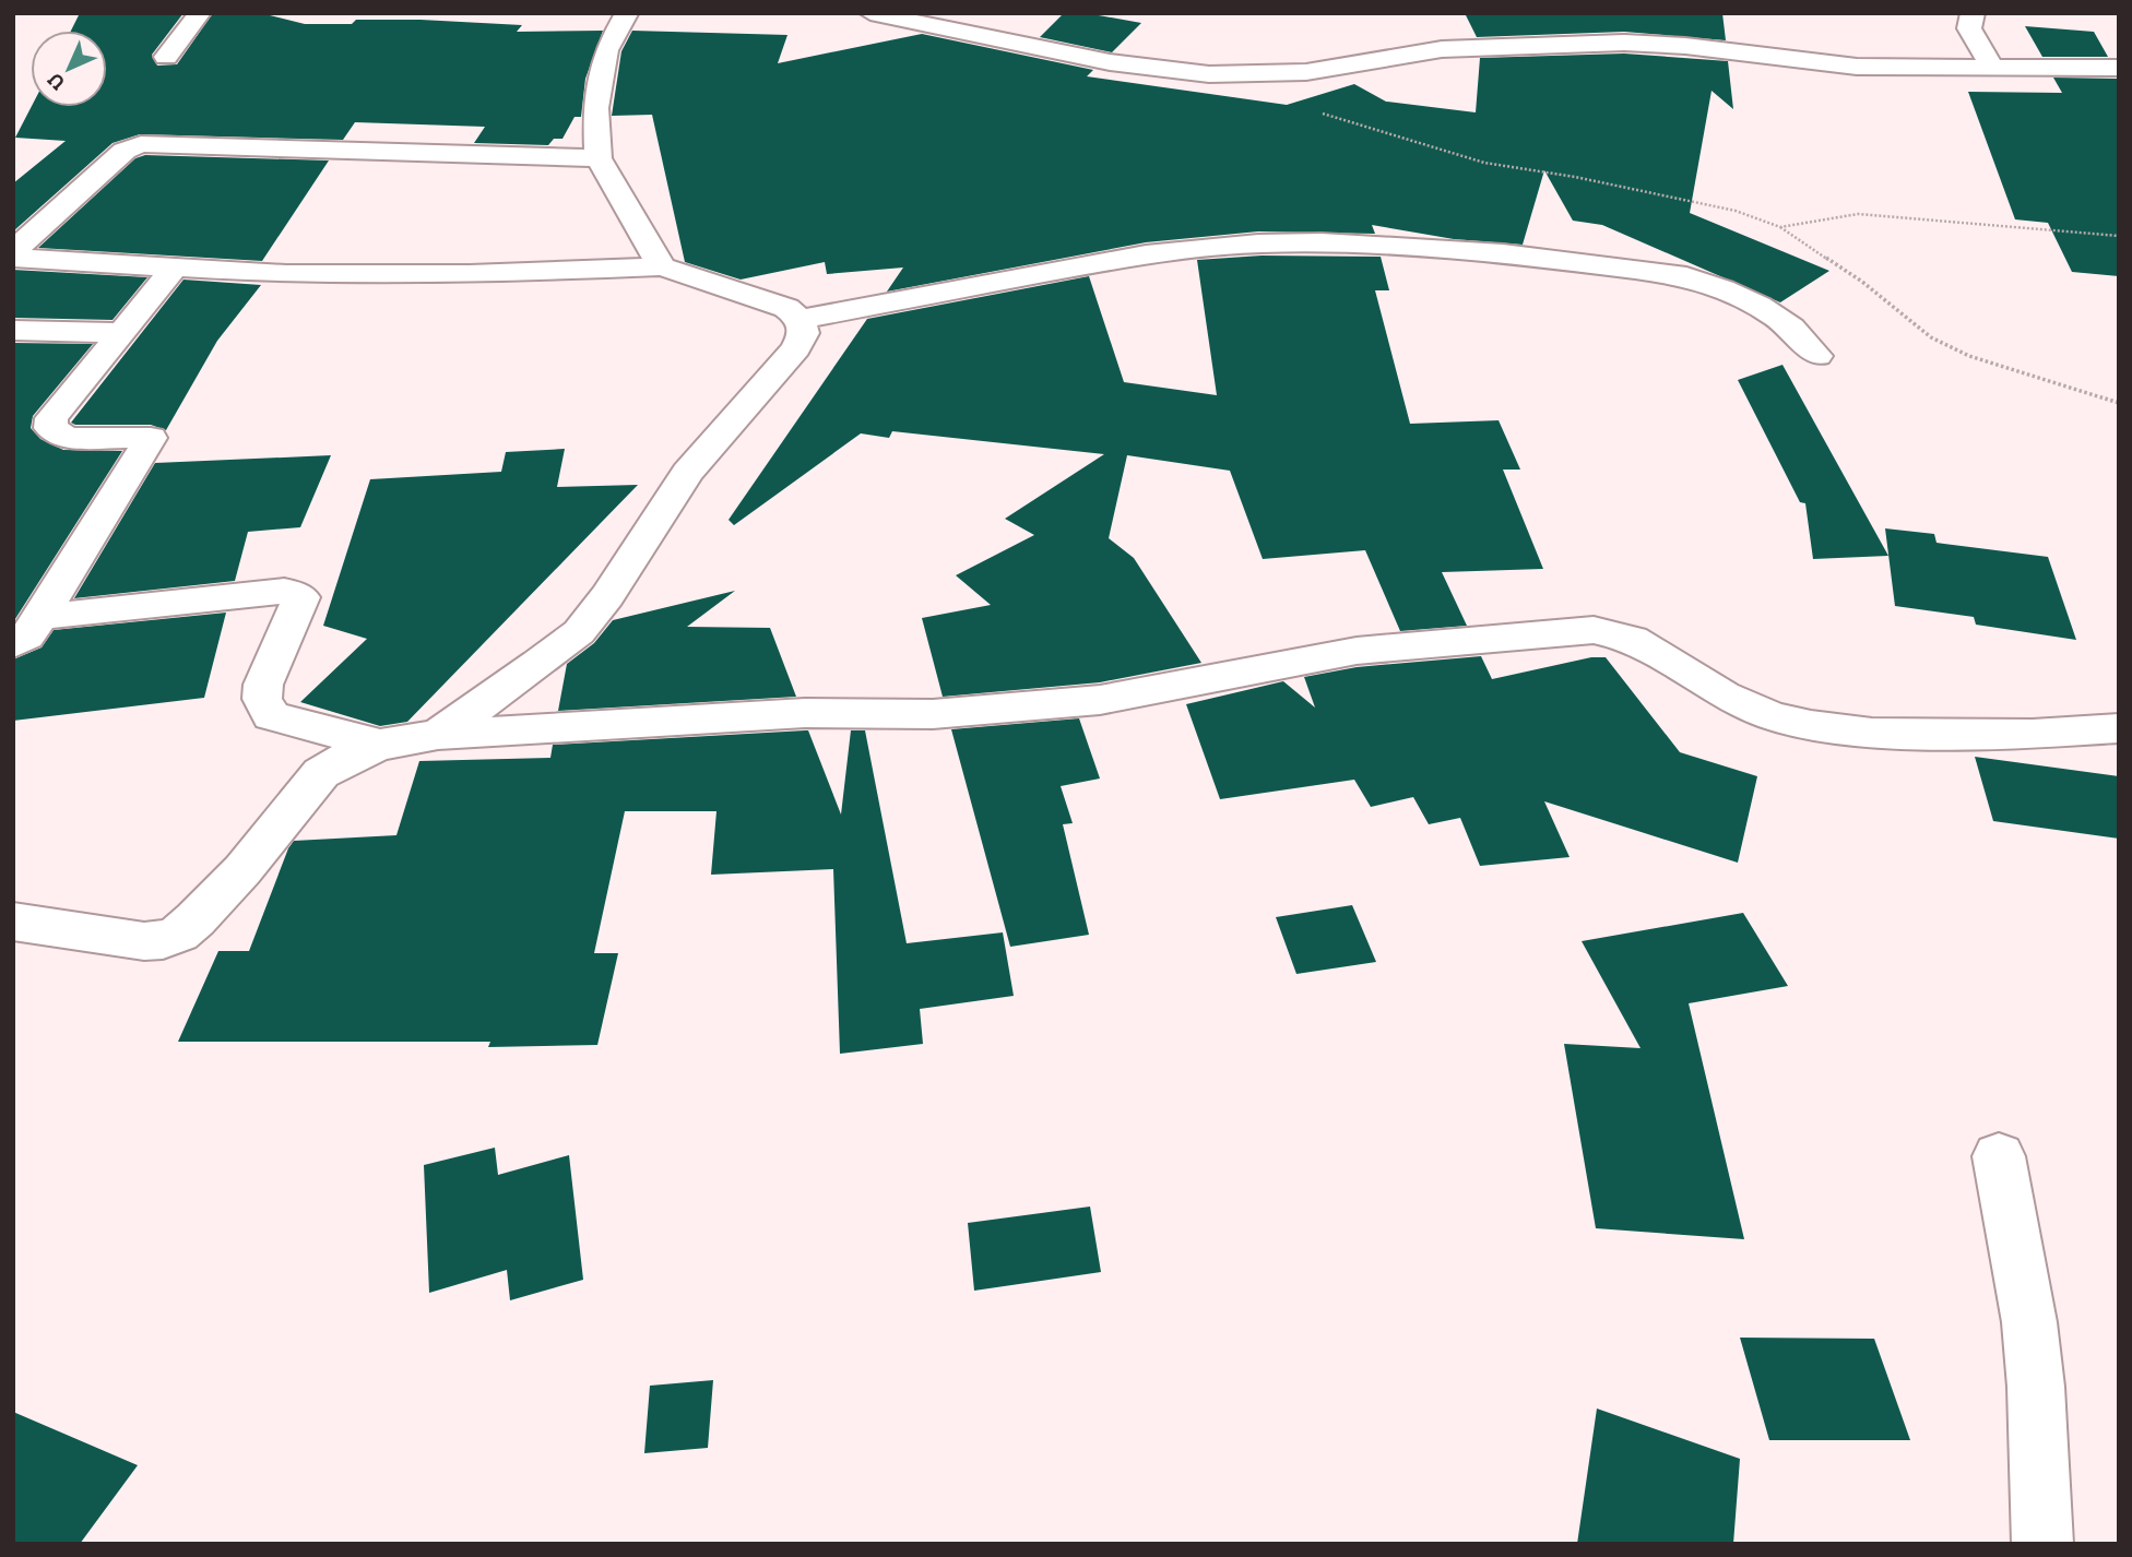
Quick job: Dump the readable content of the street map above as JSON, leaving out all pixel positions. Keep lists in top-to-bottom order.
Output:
{
  "north": "bottom left"
}
